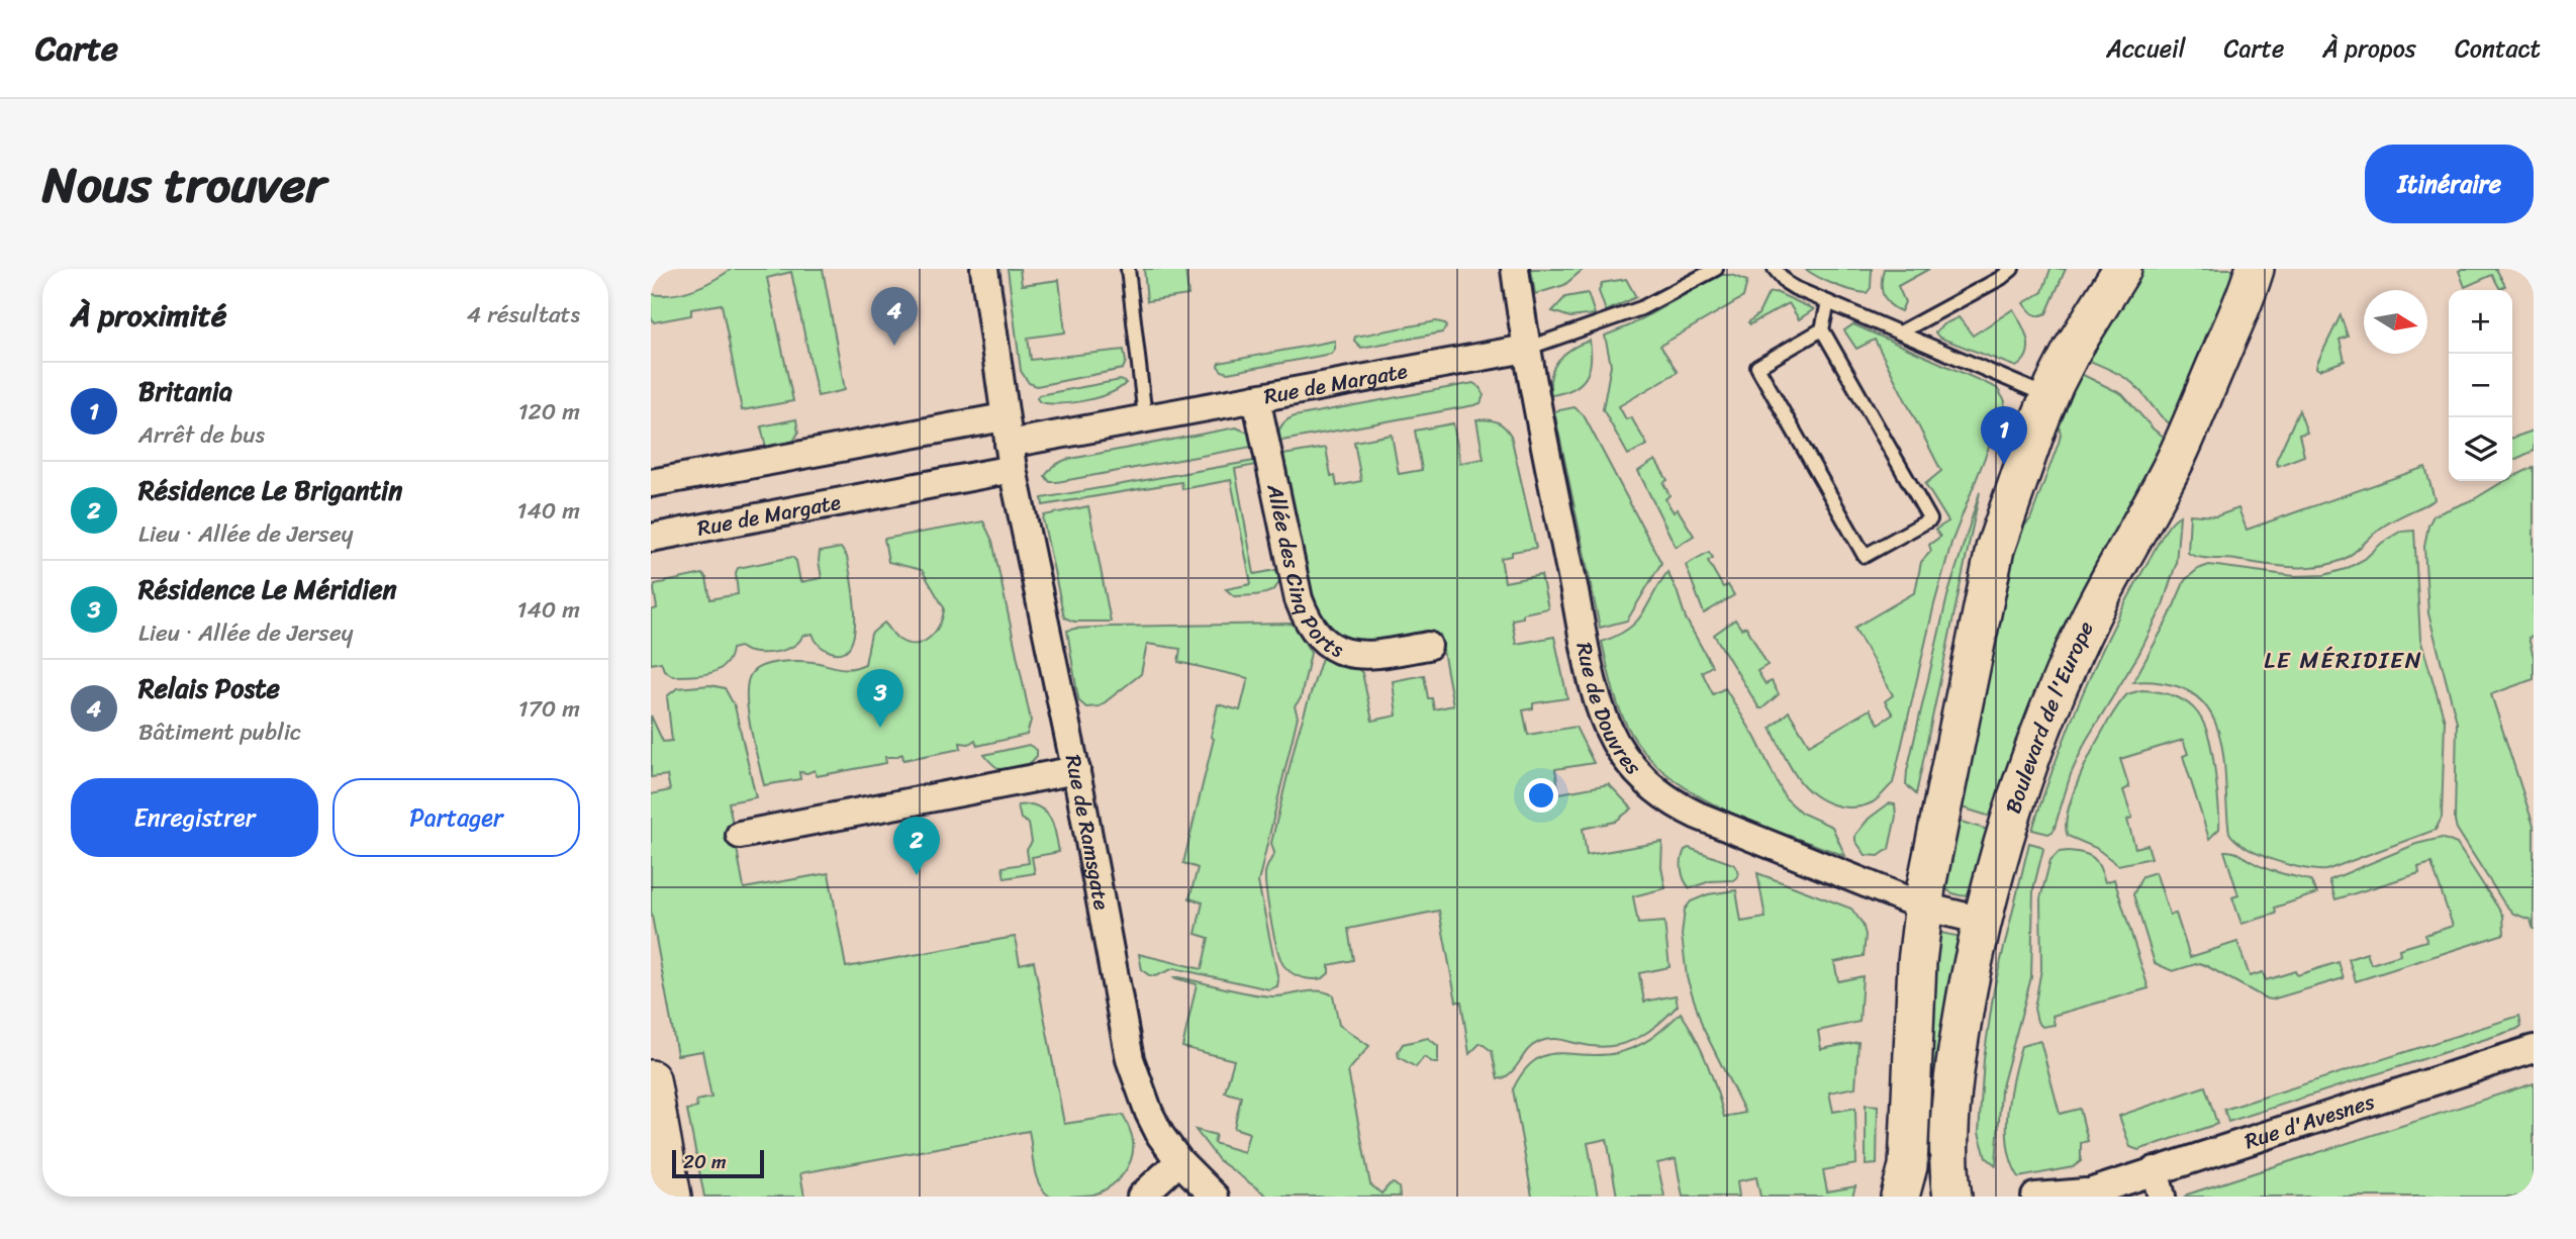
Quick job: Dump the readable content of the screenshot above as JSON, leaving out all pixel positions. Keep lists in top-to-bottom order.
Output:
{
  "streets": {
    "street": [
      "Rue de Margate",
      "Allée des Cinq Ports",
      "Rue de Douvres",
      "Boulevard de l'Europe",
      "Rue de Ramsgate",
      "Rue d'Avesnes"
    ]
  },
  "crossings": [
    ["Rue de Margate", "Allée des Cinq Ports"],
    ["Rue de Margate", "Rue de Douvres"],
    ["Rue de Margate", "Rue de Ramsgate"],
    ["Rue de Douvres", "Boulevard de l'Europe"]
  ],
  "districts": ["LE MÉRIDIEN"],
  "scale_bar": "20 m",
  "north": "right",
  "page": {
    "header": "Carte",
    "nav": [
      "Accueil",
      "Carte",
      "À propos",
      "Contact"
    ],
    "title": "Nous trouver",
    "buttons": [
      "Itinéraire",
      ["Enregistrer", "Partager"]
    ],
    "heading": ["À proximité", "4 résultats"],
    "pins": [
      "4",
      "1",
      "3",
      "2"
    ],
    "map_buttons": ["+", "−"],
    "list": [
      {
        "mark": "1",
        "name": "Britania",
        "note": "Arrêt de bus",
        "value": "120 m"
      },
      {
        "mark": "2",
        "name": "Résidence Le Brigantin",
        "note": "Lieu · Allée de Jersey",
        "value": "140 m"
      },
      {
        "mark": "3",
        "name": "Résidence Le Méridien",
        "note": "Lieu · Allée de Jersey",
        "value": "140 m"
      },
      {
        "mark": "4",
        "name": "Relais Poste",
        "note": "Bâtiment public",
        "value": "170 m"
      }
    ],
    "scale": "20 m"
  }
}
